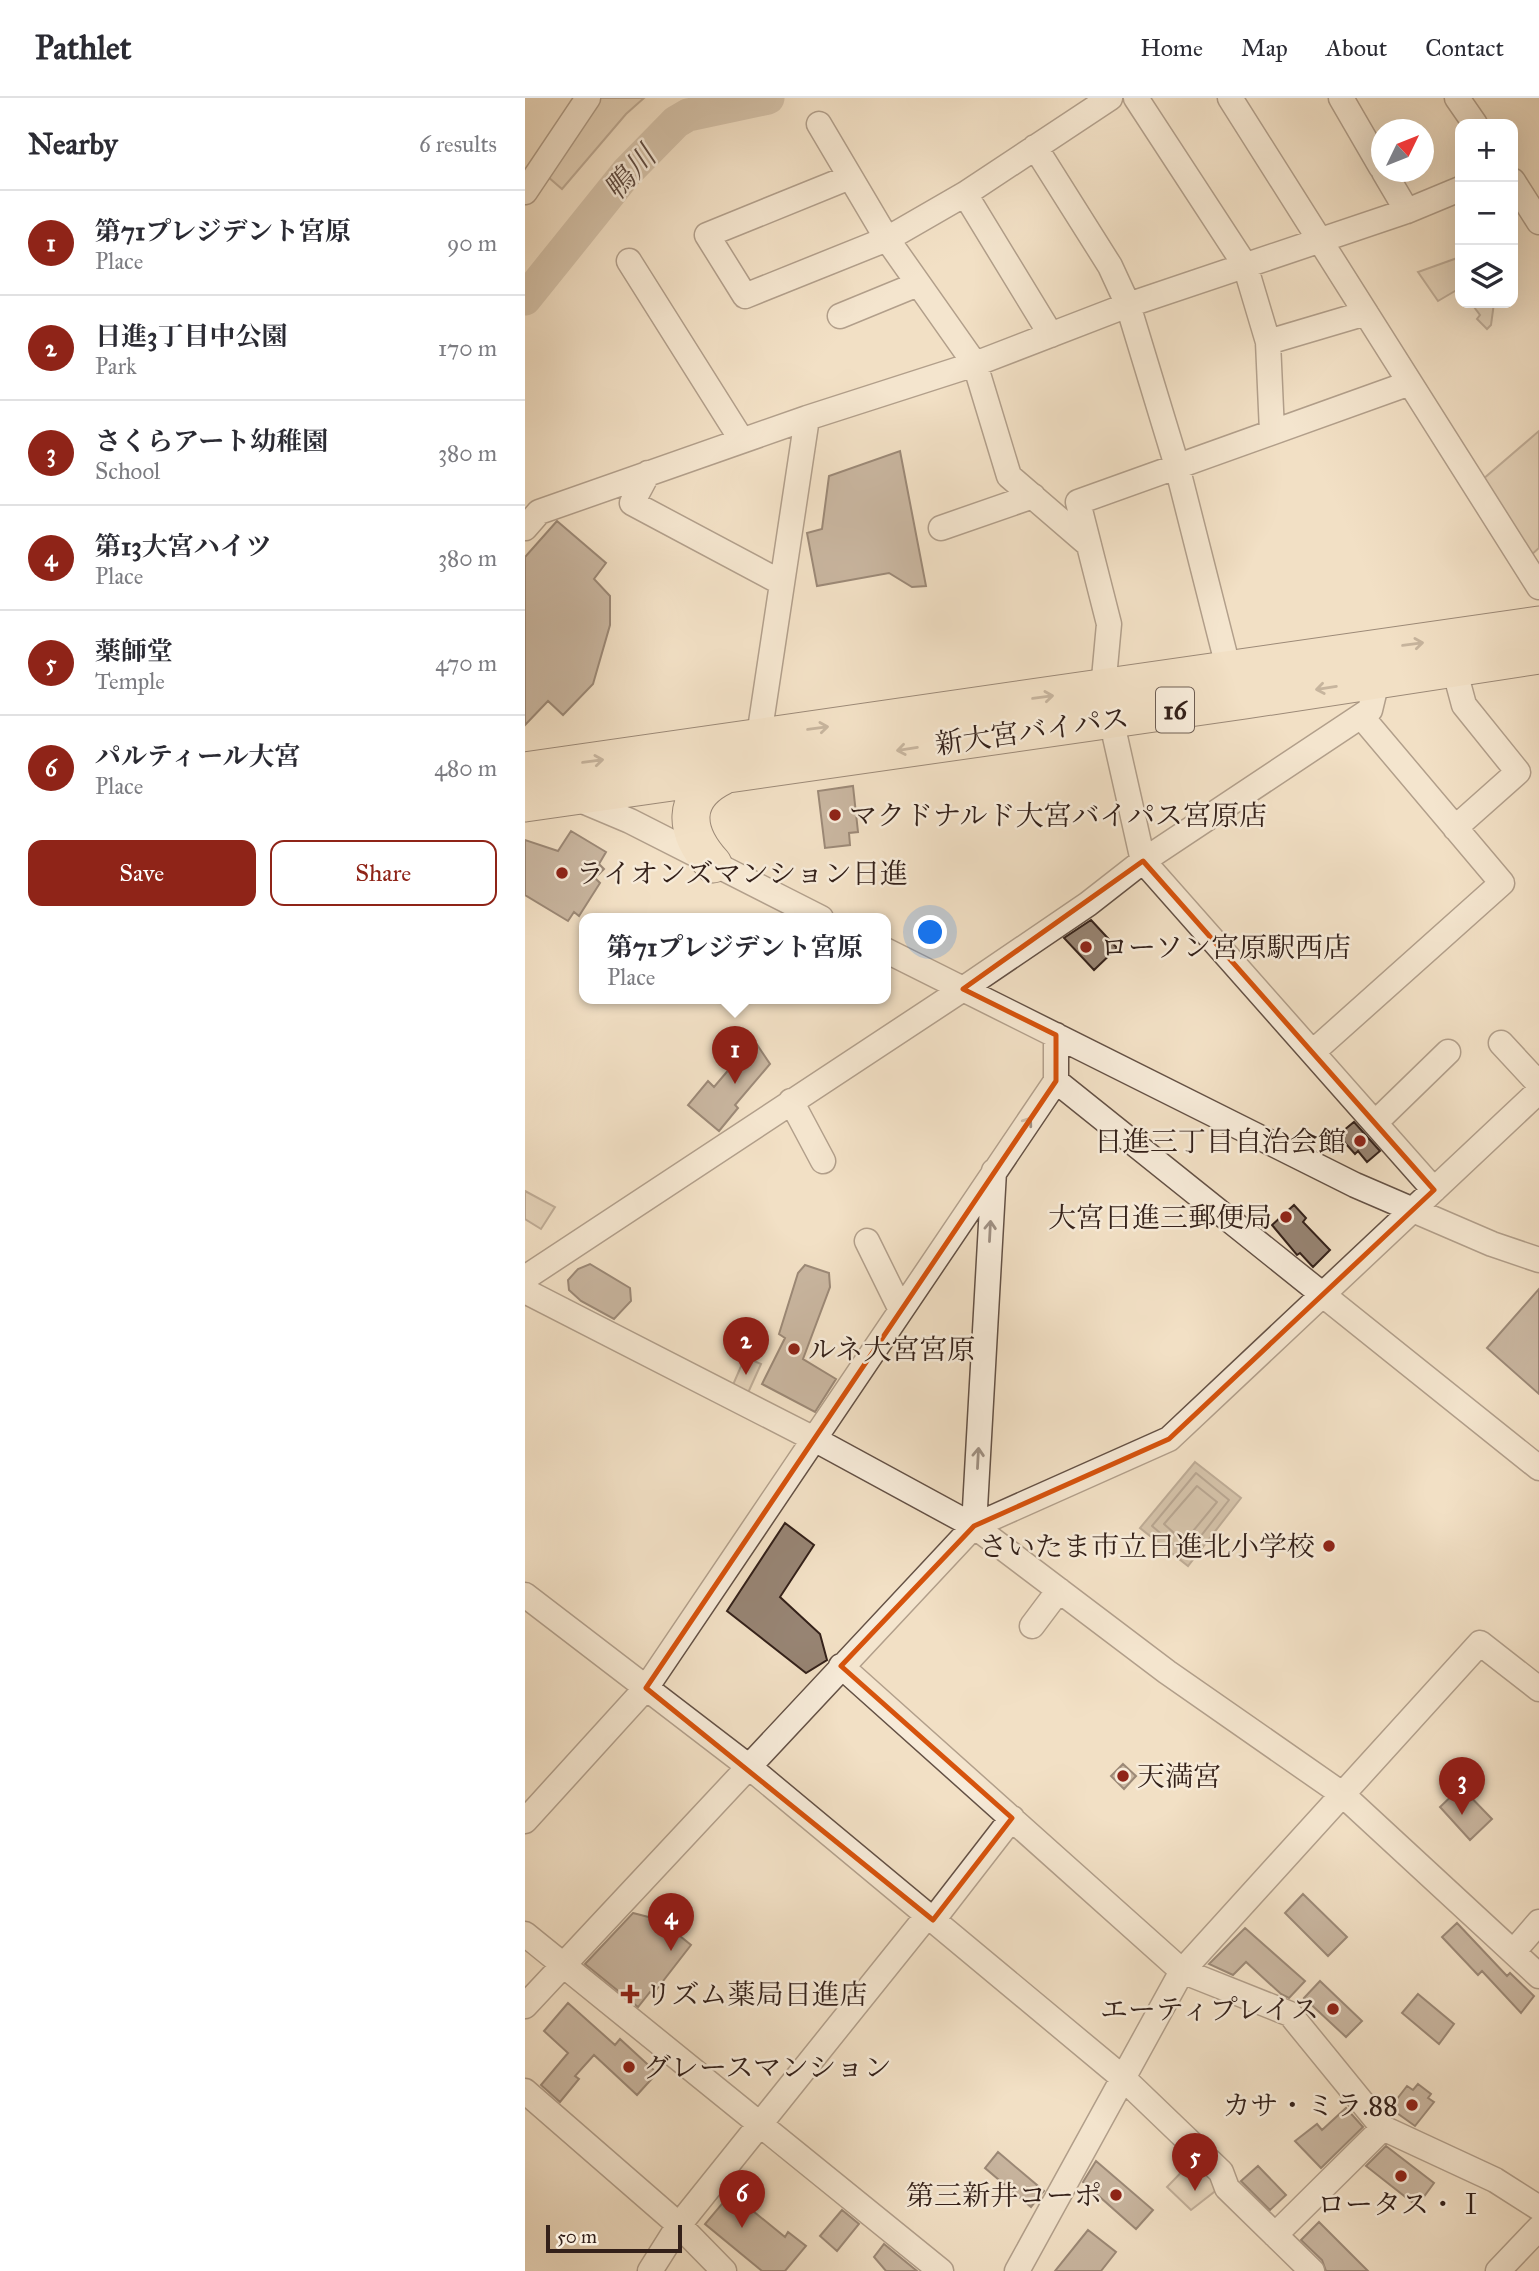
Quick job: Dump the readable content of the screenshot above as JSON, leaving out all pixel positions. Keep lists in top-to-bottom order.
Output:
{
  "streets": {
    "highway": ["16", "新大宮バイパス"]
  },
  "water": ["鴨川"],
  "places": {
    "other": [
      "マクドナルド大宮バイパス宮原店",
      "ライオンズマンション日進",
      "ローソン宮原駅西店",
      "日進三丁目自治会館",
      "大宮日進三郵便局",
      "ルネ大宮宮原",
      "さいたま市立日進北小学校",
      "天満宮",
      "エーティプレイス",
      "グレースマンション",
      "カサ・ミラ.88",
      "ロータス・Ⅰ",
      "第三新井コーポ"
    ],
    "health": ["リズム薬局日進店"]
  },
  "scale_bar": "50 m",
  "north": "top right",
  "page": {
    "header": "Pathlet",
    "nav": [
      "Home",
      "Map",
      "About",
      "Contact"
    ],
    "heading": ["Nearby", "6 results"],
    "map_buttons": ["+", "−"],
    "list": [
      {
        "mark": "1",
        "name": "第71プレジデント宮原",
        "note": "Place",
        "value": "90 m"
      },
      {
        "mark": "2",
        "name": "日進3丁目中公園",
        "note": "Park",
        "value": "170 m"
      },
      {
        "mark": "3",
        "name": "さくらアート幼稚園",
        "note": "School",
        "value": "380 m"
      },
      {
        "mark": "4",
        "name": "第13大宮ハイツ",
        "note": "Place",
        "value": "380 m"
      },
      {
        "mark": "5",
        "name": "薬師堂",
        "note": "Temple",
        "value": "470 m"
      },
      {
        "mark": "6",
        "name": "パルティール大宮",
        "note": "Place",
        "value": "480 m"
      }
    ],
    "buttons": ["Save", "Share"],
    "popup": ["第71プレジデント宮原", "Place"],
    "pins": [
      "1",
      "2",
      "3",
      "4",
      "5",
      "6"
    ],
    "scale": "50 m"
  }
}
